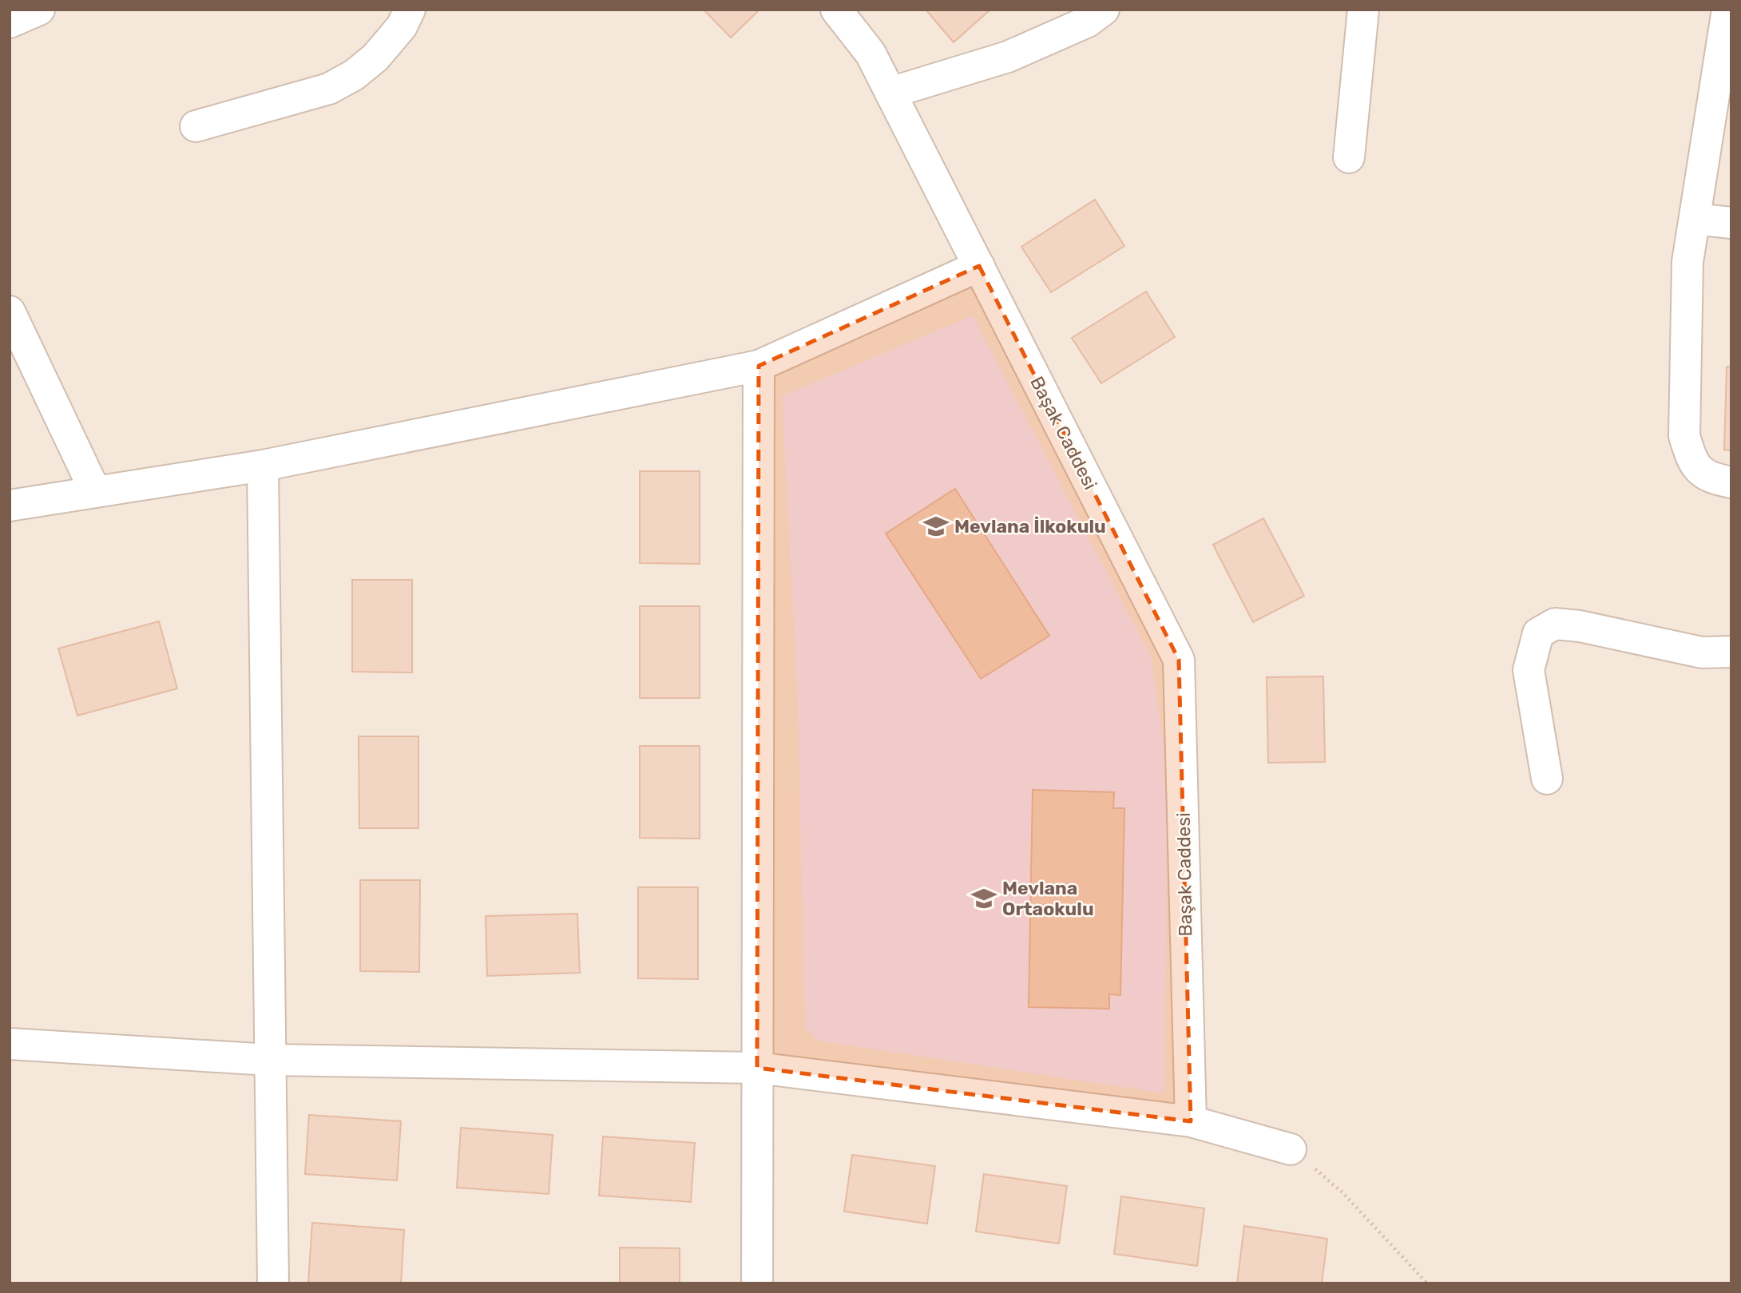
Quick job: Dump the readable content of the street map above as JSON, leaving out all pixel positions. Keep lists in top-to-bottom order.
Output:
{
  "streets": {
    "street": ["Başak Caddesi"]
  },
  "places": {
    "school or university": ["Mevlana İlkokulu", "Mevlana Ortaokulu"]
  }
}
